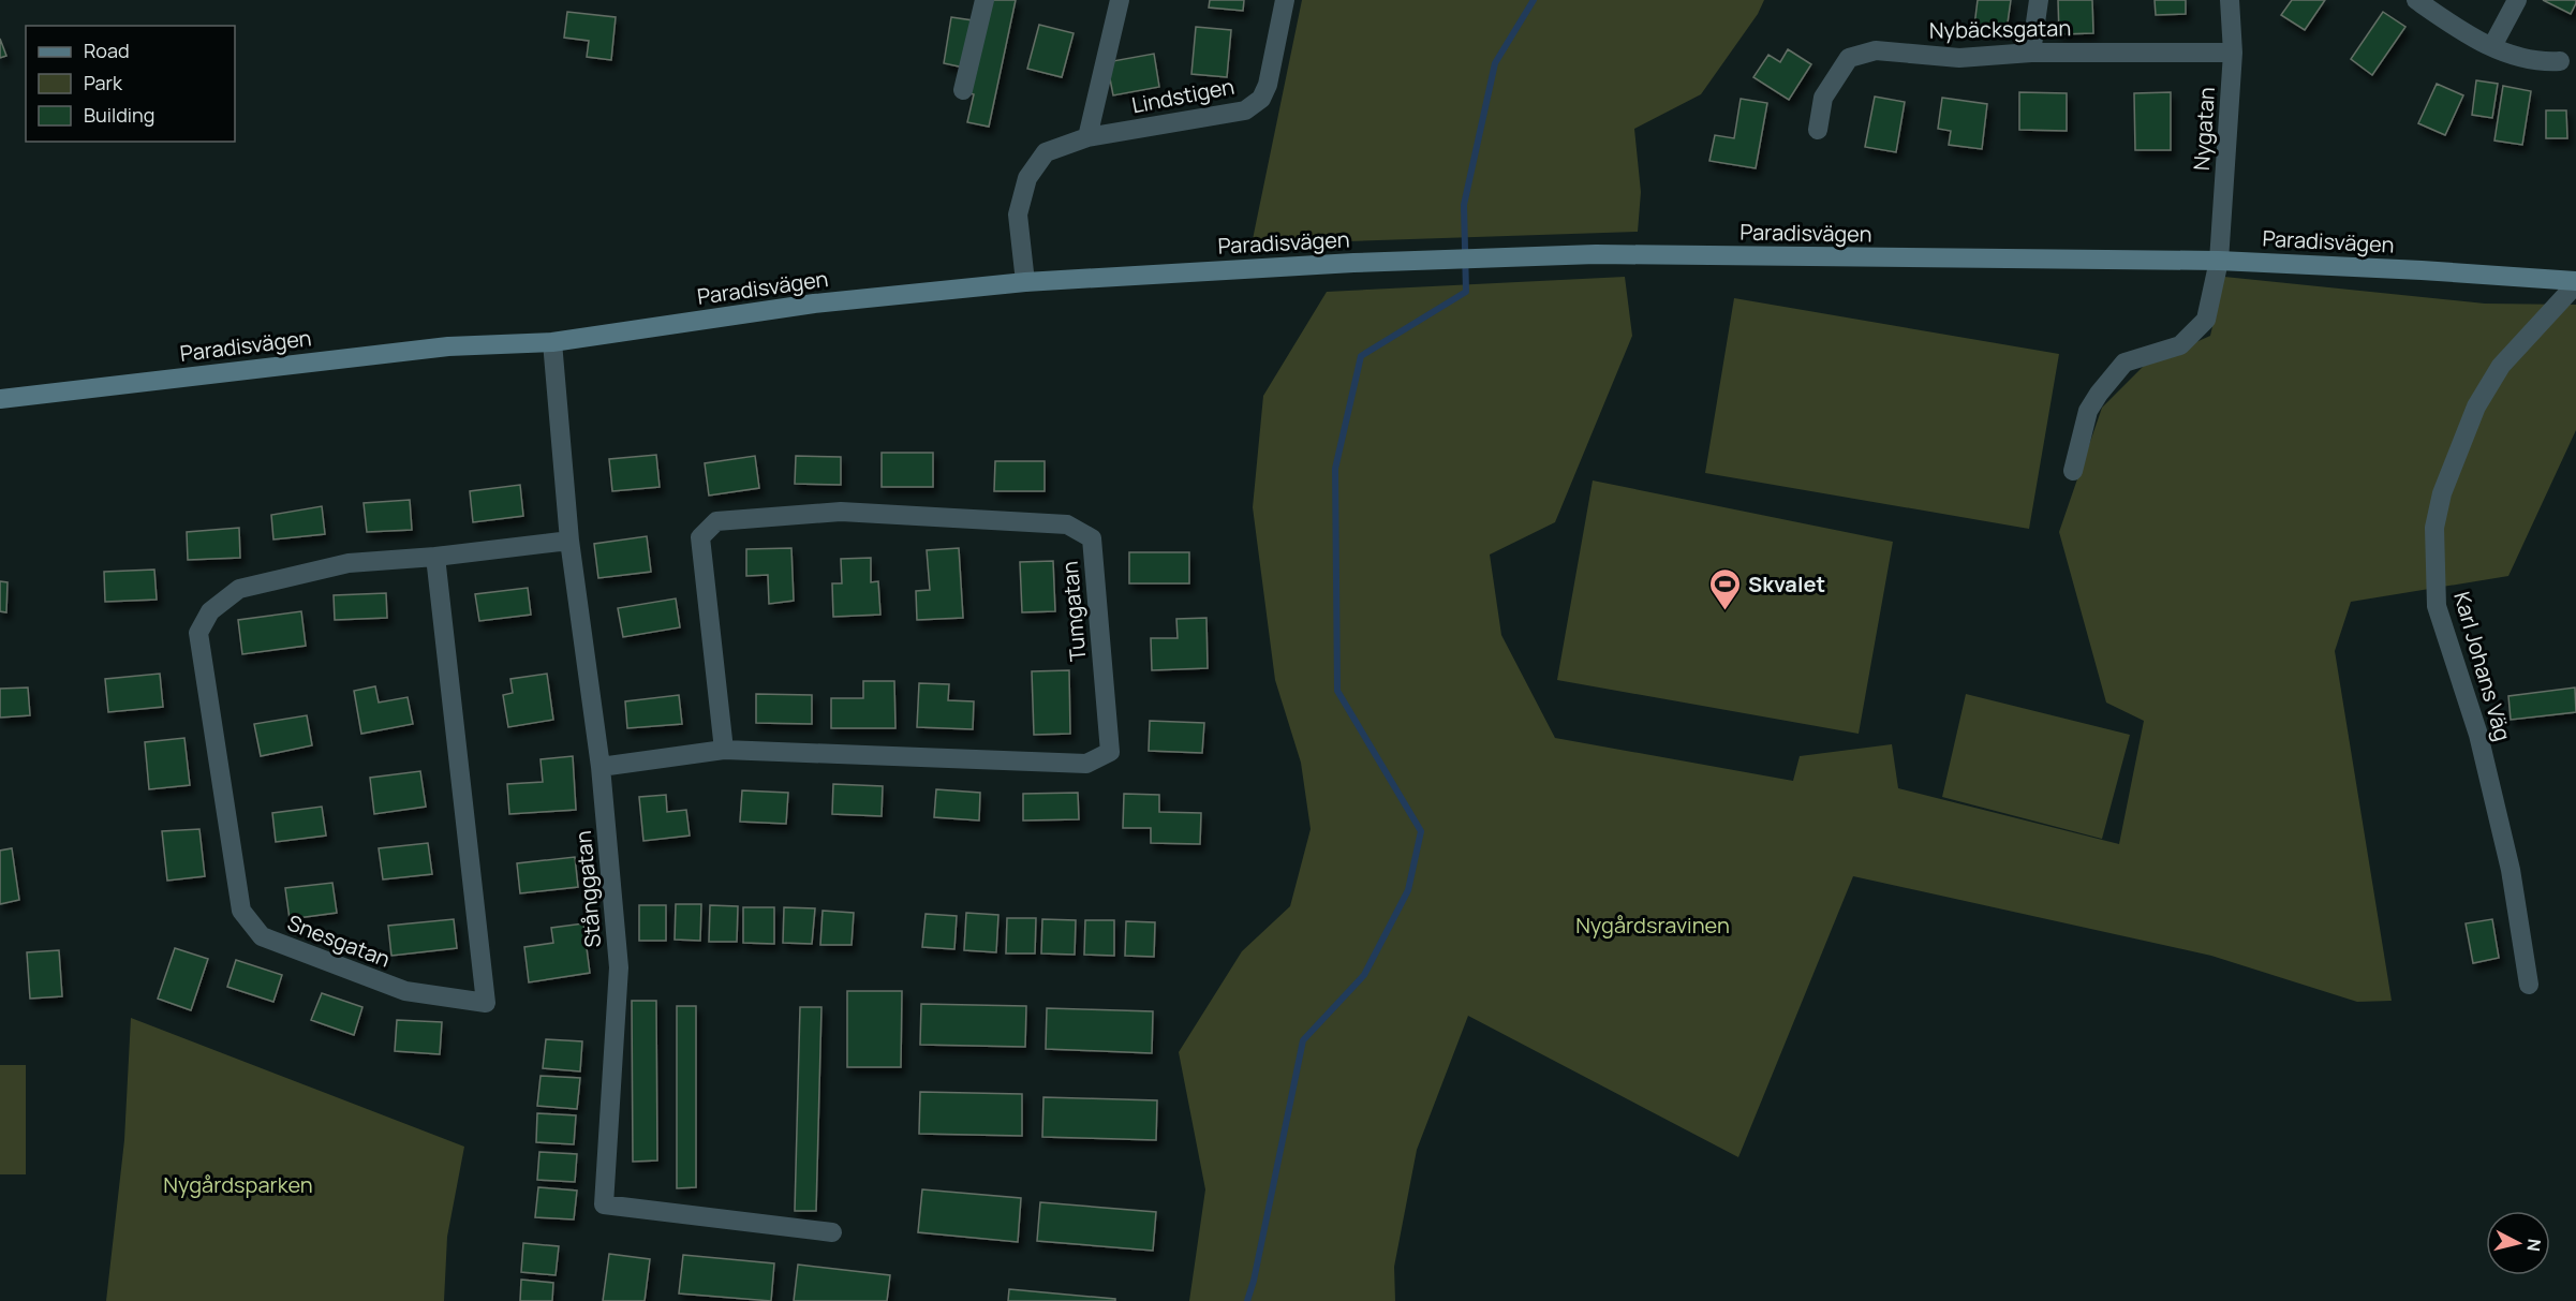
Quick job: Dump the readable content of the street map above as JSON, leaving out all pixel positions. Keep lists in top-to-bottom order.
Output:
{
  "streets": {
    "street": [
      "Nybäcksgatan",
      "Lindstigen",
      "Nygatan",
      "Paradisvägen",
      "Tumgatan",
      "Karl Johans Väg",
      "Stånggatan",
      "Snesgatan"
    ]
  },
  "crossings": [
    ["Nybäcksgatan", "Nygatan"],
    ["Lindstigen", "Paradisvägen"],
    ["Nygatan", "Paradisvägen"],
    ["Paradisvägen", "Karl Johans Väg"],
    ["Paradisvägen", "Stånggatan"],
    ["Tumgatan", "Stånggatan"],
    ["Stånggatan", "Snesgatan"]
  ],
  "parks": ["Nygårdsravinen", "Nygårdsparken"],
  "places": {
    "sports": ["Skvalet"]
  },
  "legend": ["Road", "Park", "Building"],
  "north": "right"
}
